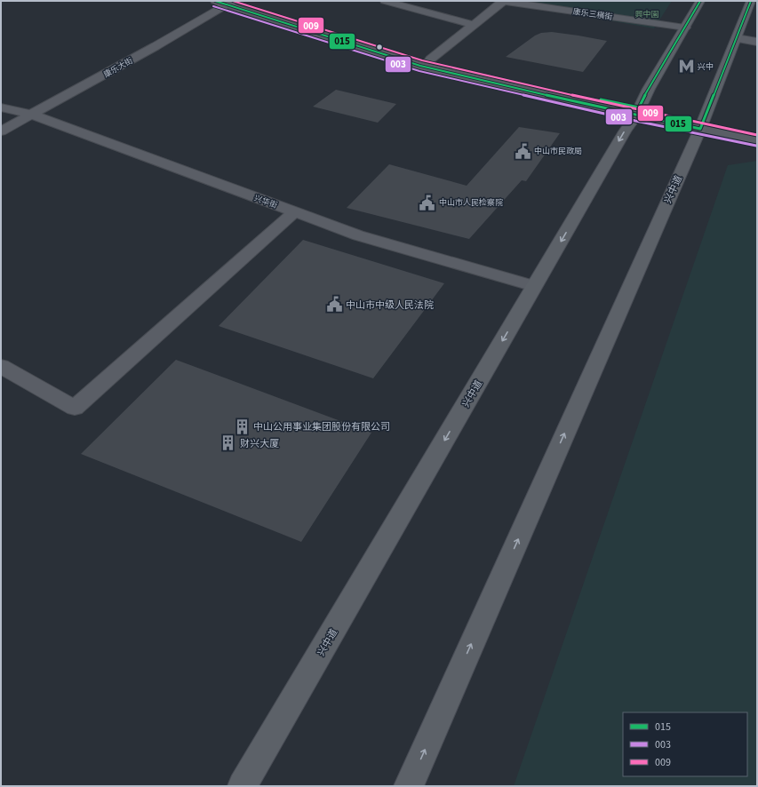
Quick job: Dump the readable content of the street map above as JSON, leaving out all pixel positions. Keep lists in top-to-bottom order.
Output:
{
  "streets": {
    "main road": ["兴中道"],
    "street": ["康乐三横街", "康乐大街", "兴华街"]
  },
  "crossings": [
    ["康乐三横街", "兴中道"],
    ["康乐大街", "兴华街"],
    ["兴中道", "兴华街"]
  ],
  "parks": ["興中園"],
  "places": {
    "metro station": ["兴中"],
    "public building": ["中山市民政局", "中山市人民检察院", "中山市中级人民法院"],
    "building": ["中山公用事业集团股份有限公司", "财兴大厦"]
  },
  "lines": ["transit line 015", "transit line 009", "transit line 003"],
  "legend": ["015", "003", "009"]
}
